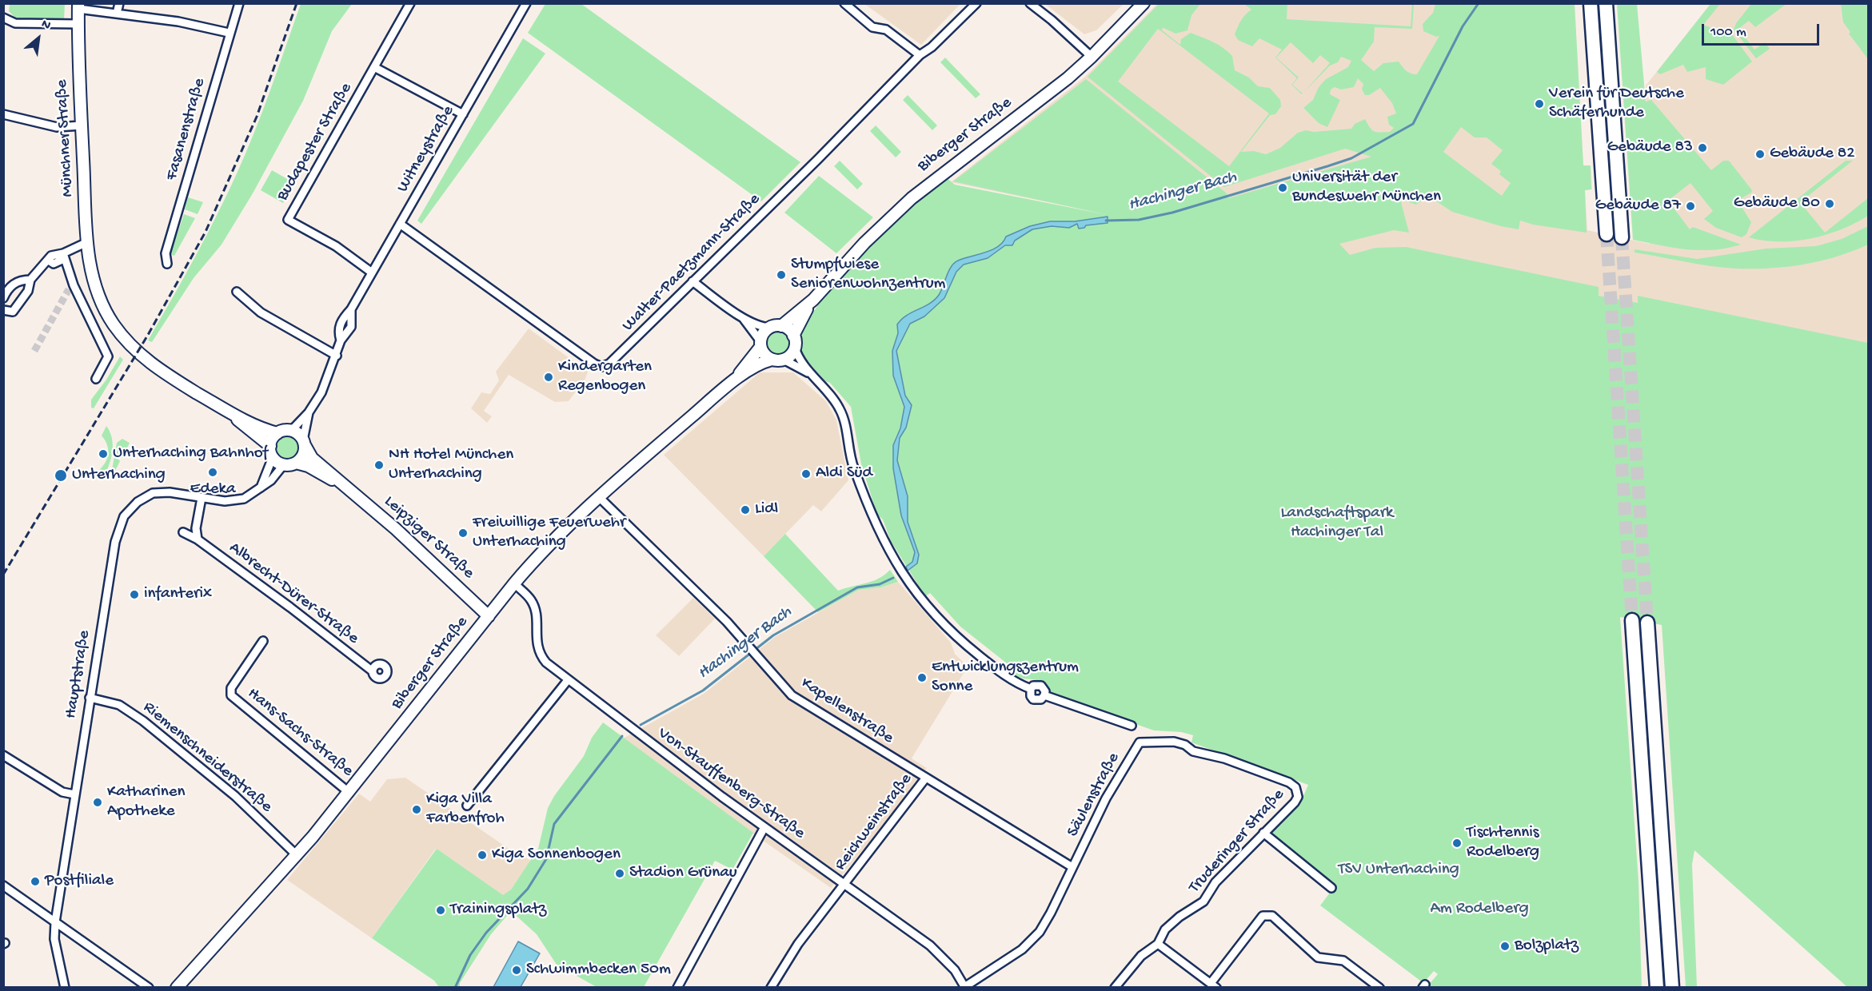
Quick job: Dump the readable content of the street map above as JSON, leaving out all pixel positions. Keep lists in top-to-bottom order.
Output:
{
  "streets": {
    "main road": ["Biberger Straße", "Münchner Straße", "Leipziger Straße"],
    "street": [
      "Fasanenstraße",
      "Budapester Straße",
      "Witneystraße",
      "Walter-Paetzmann-Straße",
      "Albrecht-Dürer-Straße",
      "Hauptstraße",
      "Kapellenstraße",
      "Hans-Sachs-Straße",
      "Riemenschneiderstraße",
      "Von-Stauffenberg-Straße",
      "Säulenstraße",
      "Reichweinstraße",
      "Truderinger Straße"
    ]
  },
  "crossings": [
    ["Biberger Straße", "Leipziger Straße"],
    ["Biberger Straße", "Kapellenstraße"],
    ["Biberger Straße", "Hans-Sachs-Straße"],
    ["Biberger Straße", "Riemenschneiderstraße"],
    ["Biberger Straße", "Von-Stauffenberg-Straße"],
    ["Münchner Straße", "Witneystraße"],
    ["Münchner Straße", "Leipziger Straße"],
    ["Münchner Straße", "Hauptstraße"],
    ["Budapester Straße", "Witneystraße"],
    ["Witneystraße", "Walter-Paetzmann-Straße"],
    ["Witneystraße", "Leipziger Straße"],
    ["Witneystraße", "Hauptstraße"],
    ["Leipziger Straße", "Hauptstraße"],
    ["Albrecht-Dürer-Straße", "Hauptstraße"],
    ["Hauptstraße", "Riemenschneiderstraße"],
    ["Kapellenstraße", "Säulenstraße"],
    ["Kapellenstraße", "Reichweinstraße"],
    ["Von-Stauffenberg-Straße", "Säulenstraße"],
    ["Von-Stauffenberg-Straße", "Reichweinstraße"],
    ["Säulenstraße", "Truderinger Straße"]
  ],
  "water": ["Hachinger Bach"],
  "parks": ["Landschaftspark Hachinger Tal", "TSV Unterhaching", "Am Rodelberg"],
  "places": [
    "Verein für Deutsche Schäferhunde",
    "Gebäude 83",
    "Gebäude 82",
    "Universität der Bundeswehr München",
    "Gebäude 80",
    "Gebäude 87",
    "Stumpfwiese Seniorenwohnzentrum",
    "Kindergarten Regenbogen",
    "Unterhaching Bahnhof",
    "NH Hotel München Unterhaching",
    "Edeka",
    "Aldi Süd",
    "Unterhaching",
    "Lidl",
    "Freiwillige Feuerwehr Unterhaching",
    "infanterix",
    "Entwicklungszentrum Sonne",
    "Katharinen Apotheke",
    "Kiga Villa Farbenfroh",
    "Tischtennis Rodelberg",
    "Kiga Sonnenbogen",
    "Stadion Grünau",
    "Postfiliale",
    "Trainingsplatz",
    "Bolzplatz",
    "Schwimmbecken 50m"
  ],
  "scale_bar": "100 m",
  "north": "top right"
}
